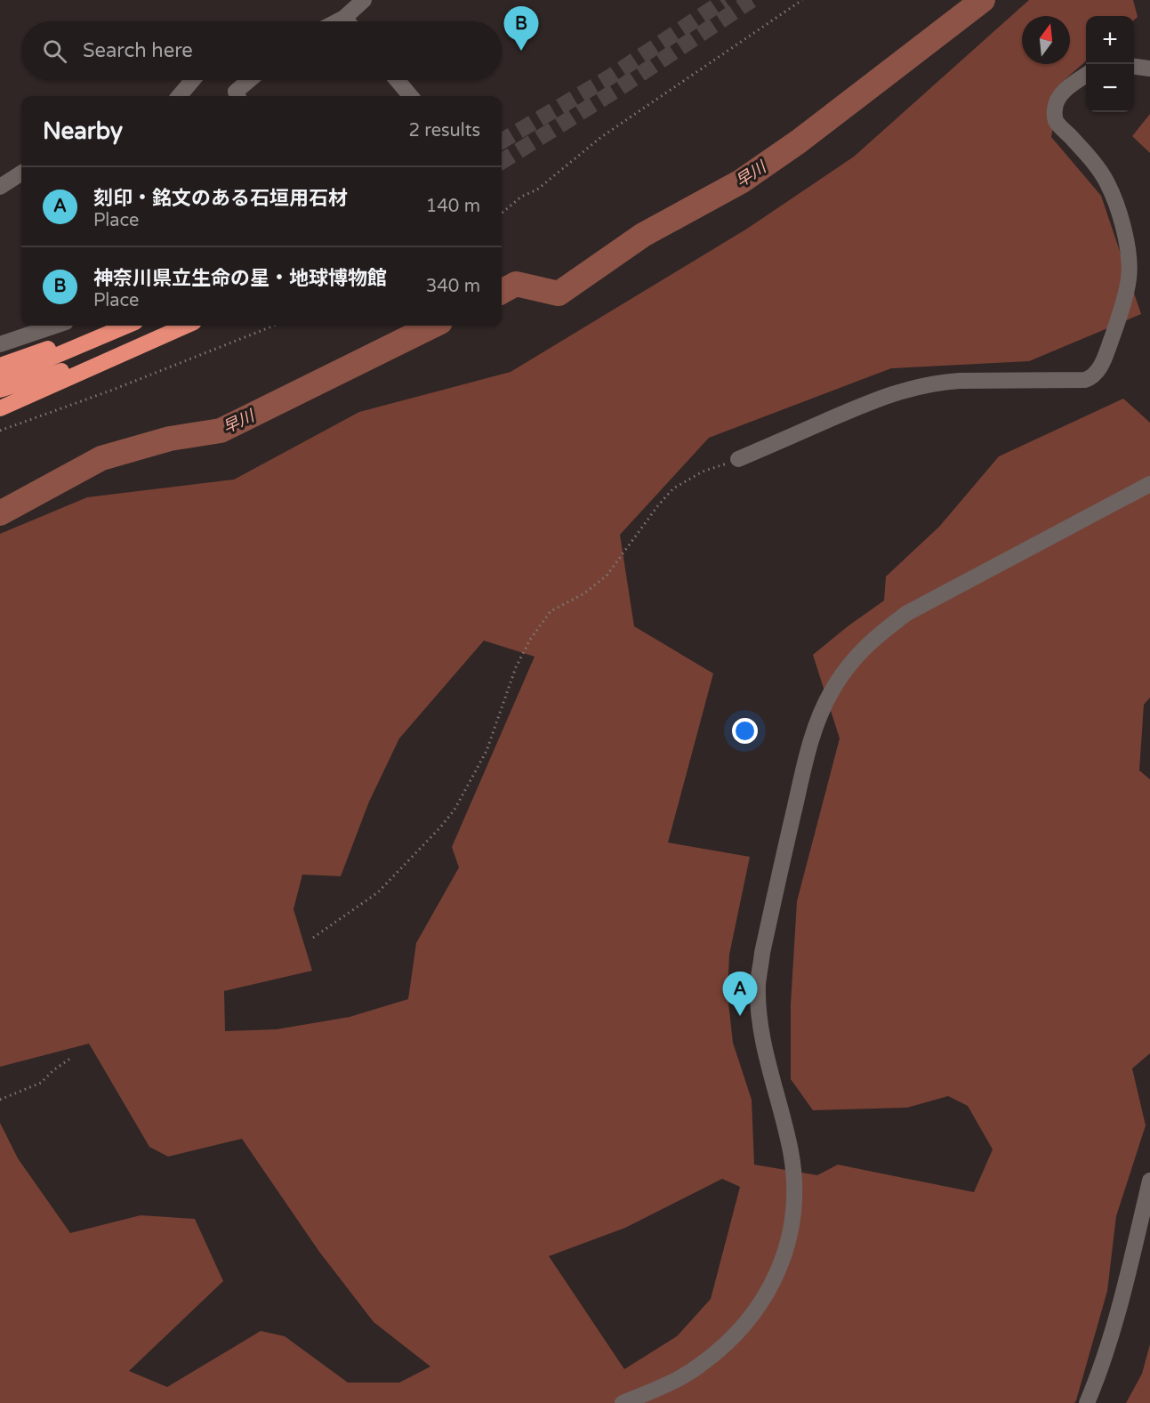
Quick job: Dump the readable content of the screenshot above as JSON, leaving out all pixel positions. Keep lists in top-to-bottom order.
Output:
{
  "water": ["早川"],
  "north": "top",
  "page": {
    "pins": ["B", "A"],
    "map_buttons": ["+", "−"],
    "search": "Search here",
    "heading": ["Nearby", "2 results"],
    "list": [
      {
        "mark": "A",
        "name": "刻印・銘文のある石垣用石材",
        "note": "Place",
        "value": "140 m"
      },
      {
        "mark": "B",
        "name": "神奈川県立生命の星・地球博物館",
        "note": "Place",
        "value": "340 m"
      }
    ]
  }
}
